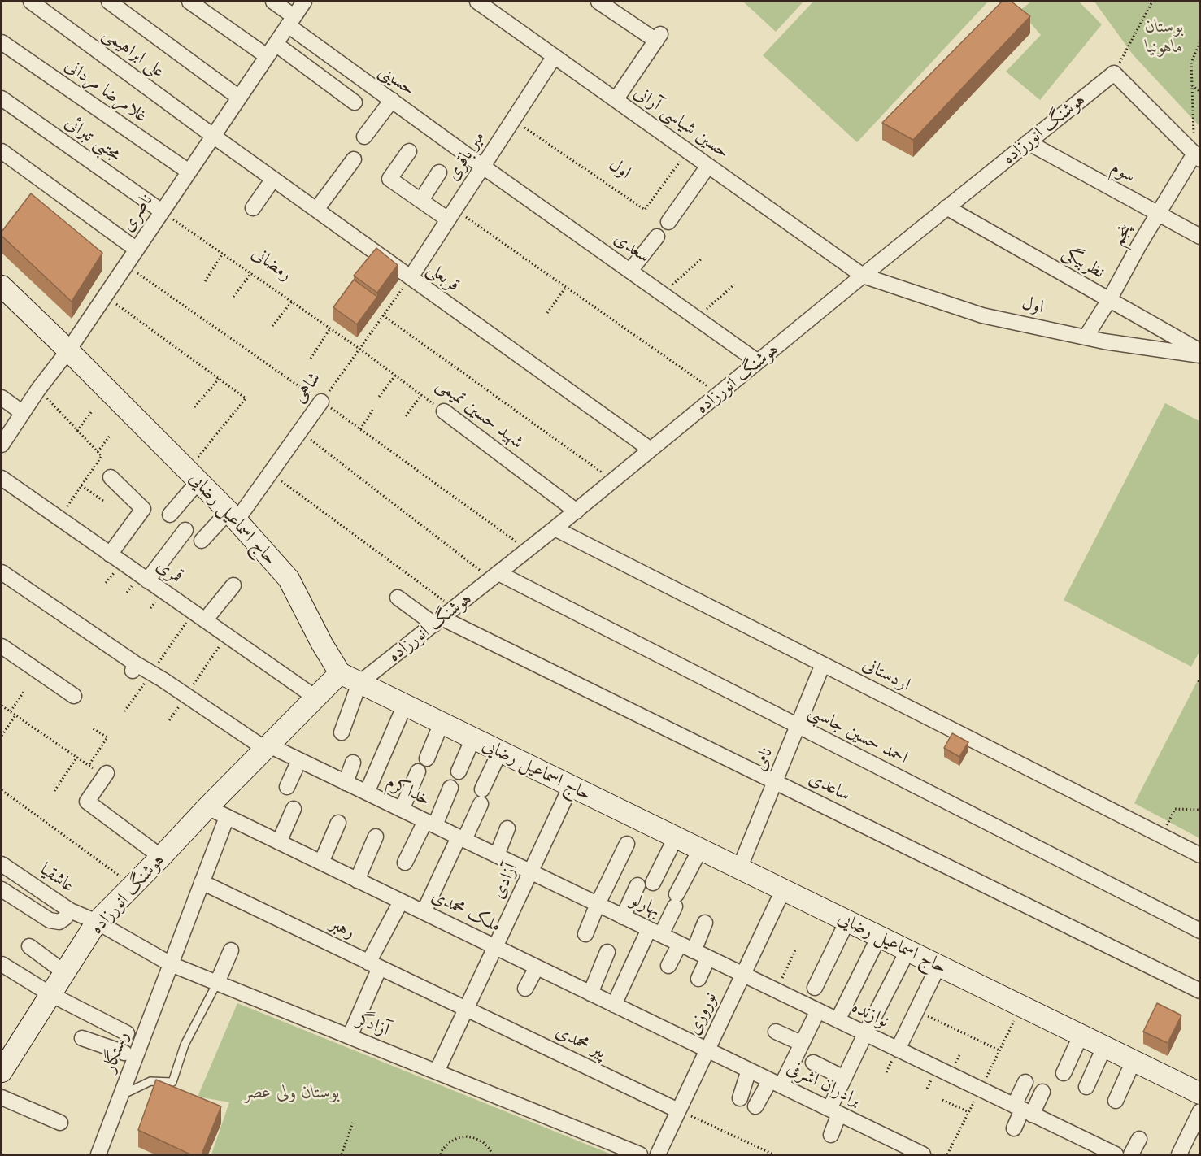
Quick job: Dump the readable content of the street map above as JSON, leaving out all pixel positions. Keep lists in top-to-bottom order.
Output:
{
  "streets": {
    "main road": ["هوشنگ انورزاده", "حاج اسماعیل رضایی"],
    "street": [
      "علی ابراهیمی",
      "حسینی",
      "غلامرضا مردانی",
      "حسین شیاسی آرانی",
      "مجتبی تبرائی",
      "میر باقری",
      "اول",
      "سوم",
      "ناصری",
      "پنجم",
      "سعدی",
      "نظربیگی",
      "قربعلی",
      "شاهی",
      "شهید حسین تمیمی",
      "قمری",
      "اردستانی",
      "احمد حسین جاسبی",
      "نامی",
      "ساعدی",
      "خداکرم",
      "عاشقیا",
      "آزادی",
      "بهارلو",
      "ملک محمدی",
      "رهبر",
      "نوروزی",
      "نوازنده",
      "آزادگر",
      "پیر محمدی",
      "رستگار",
      "برادران اشرفی"
    ],
    "path": ["رمضانی"]
  },
  "crossings": [
    ["علی ابراهیمی", "ناصری"],
    ["علی ابراهیمی", "قربعلی"],
    ["حسینی", "میر باقری"],
    ["حسینی", "ناصری"],
    ["حسینی", "سعدی"],
    ["غلامرضا مردانی", "ناصری"],
    ["حسین شیاسی آرانی", "هوشنگ انورزاده"],
    ["حسین شیاسی آرانی", "میر باقری"],
    ["حسین شیاسی آرانی", "اول"],
    ["هوشنگ انورزاده", "اول"],
    ["هوشنگ انورزاده", "سوم"],
    ["هوشنگ انورزاده", "سعدی"],
    ["هوشنگ انورزاده", "نظربیگی"],
    ["هوشنگ انورزاده", "قربعلی"],
    ["هوشنگ انورزاده", "شهید حسین تمیمی"],
    ["هوشنگ انورزاده", "حاج اسماعیل رضایی"],
    ["هوشنگ انورزاده", "قمری"],
    ["هوشنگ انورزاده", "اردستانی"],
    ["هوشنگ انورزاده", "احمد حسین جاسبی"],
    ["هوشنگ انورزاده", "ساعدی"],
    ["هوشنگ انورزاده", "خداکرم"],
    ["هوشنگ انورزاده", "ملک محمدی"],
    ["هوشنگ انورزاده", "آزادگر"],
    ["مجتبی تبرائی", "ناصری"],
    ["مجتبی تبرائی", "رمضانی"],
    ["میر باقری", "اول"],
    ["میر باقری", "سعدی"],
    ["میر باقری", "قربعلی"],
    ["میر باقری", "شاهی"],
    ["اول", "پنجم"],
    ["سوم", "پنجم"],
    ["ناصری", "رمضانی"],
    ["ناصری", "قربعلی"],
    ["ناصری", "حاج اسماعیل رضایی"],
    ["پنجم", "نظربیگی"],
    ["رمضانی", "شاهی"],
    ["رمضانی", "شهید حسین تمیمی"],
    ["قربعلی", "شاهی"],
    ["شاهی", "شهید حسین تمیمی"],
    ["شاهی", "حاج اسماعیل رضایی"],
    ["حاج اسماعیل رضایی", "نامی"],
    ["حاج اسماعیل رضایی", "آزادی"],
    ["حاج اسماعیل رضایی", "نوروزی"],
    ["اردستانی", "نامی"],
    ["احمد حسین جاسبی", "نامی"],
    ["نامی", "ساعدی"],
    ["خداکرم", "آزادی"],
    ["خداکرم", "بهارلو"],
    ["عاشقیا", "آزادگر"],
    ["آزادی", "بهارلو"],
    ["آزادی", "ملک محمدی"],
    ["آزادی", "رهبر"],
    ["آزادی", "آزادگر"],
    ["آزادی", "پیر محمدی"],
    ["بهارلو", "نوروزی"],
    ["بهارلو", "نوازنده"],
    ["ملک محمدی", "نوروزی"],
    ["ملک محمدی", "رستگار"],
    ["ملک محمدی", "برادران اشرفی"],
    ["رهبر", "پیر محمدی"],
    ["رهبر", "رستگار"],
    ["نوروزی", "نوازنده"],
    ["نوروزی", "پیر محمدی"],
    ["نوروزی", "برادران اشرفی"],
    ["آزادگر", "رستگار"]
  ],
  "parks": ["بوستان ماهونیا", "بوستان ولی عصر"]
}
